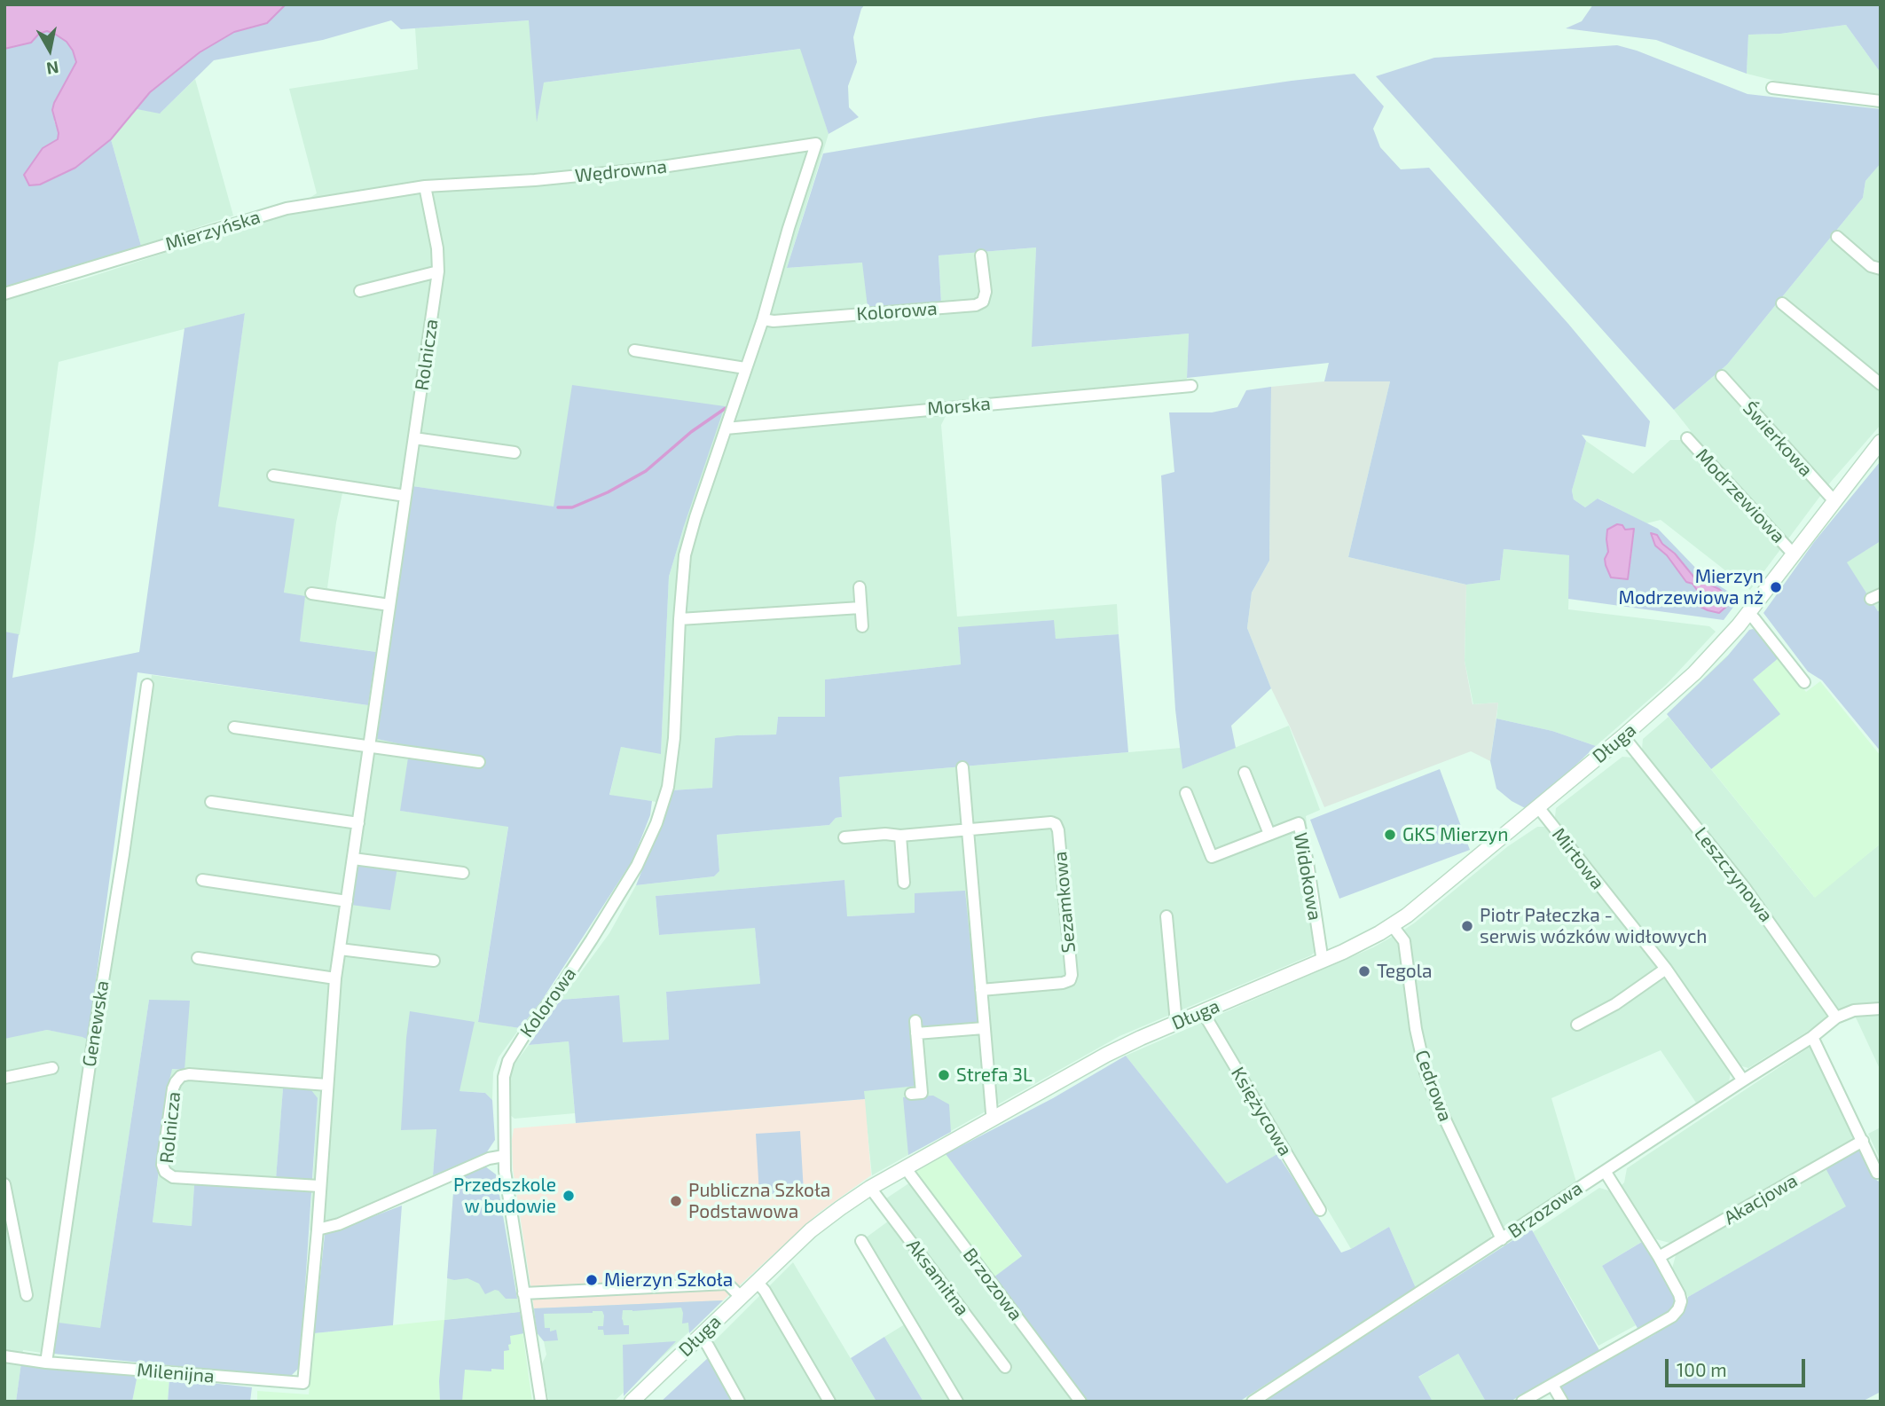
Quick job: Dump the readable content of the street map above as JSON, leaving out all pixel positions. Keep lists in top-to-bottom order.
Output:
{
  "streets": {
    "street": [
      "Wędrowna",
      "Mierzyńska",
      "Kolorowa",
      "Rolnicza",
      "Morska",
      "Świerkowa",
      "Modrzewiowa",
      "Długa",
      "Mirtowa",
      "Leszczynowa",
      "Widokowa",
      "Sezamkowa",
      "Genewska",
      "Cedrowa",
      "Księżycowa",
      "Akacjowa",
      "Brzozowa",
      "Aksamitna",
      "Milenijna"
    ]
  },
  "crossings": [
    ["Wędrowna", "Mierzyńska"],
    ["Wędrowna", "Kolorowa"],
    ["Wędrowna", "Rolnicza"],
    ["Mierzyńska", "Rolnicza"],
    ["Kolorowa", "Morska"],
    ["Rolnicza", "Milenijna"],
    ["Świerkowa", "Długa"],
    ["Modrzewiowa", "Długa"],
    ["Długa", "Mirtowa"],
    ["Długa", "Leszczynowa"],
    ["Długa", "Widokowa"],
    ["Długa", "Cedrowa"],
    ["Długa", "Księżycowa"],
    ["Długa", "Brzozowa"],
    ["Długa", "Aksamitna"],
    ["Mirtowa", "Brzozowa"],
    ["Leszczynowa", "Brzozowa"],
    ["Genewska", "Milenijna"],
    ["Cedrowa", "Brzozowa"]
  ],
  "places": [
    "Mierzyn Modrzewiowa nż",
    "GKS Mierzyn",
    "Piotr Pałeczka - serwis wózków widłowych",
    "Tegola",
    "Strefa 3L",
    "Przedszkole w budowie",
    "Publiczna Szkoła Podstawowa",
    "Mierzyn Szkoła"
  ],
  "scale_bar": "100 m",
  "north": "bottom"
}
